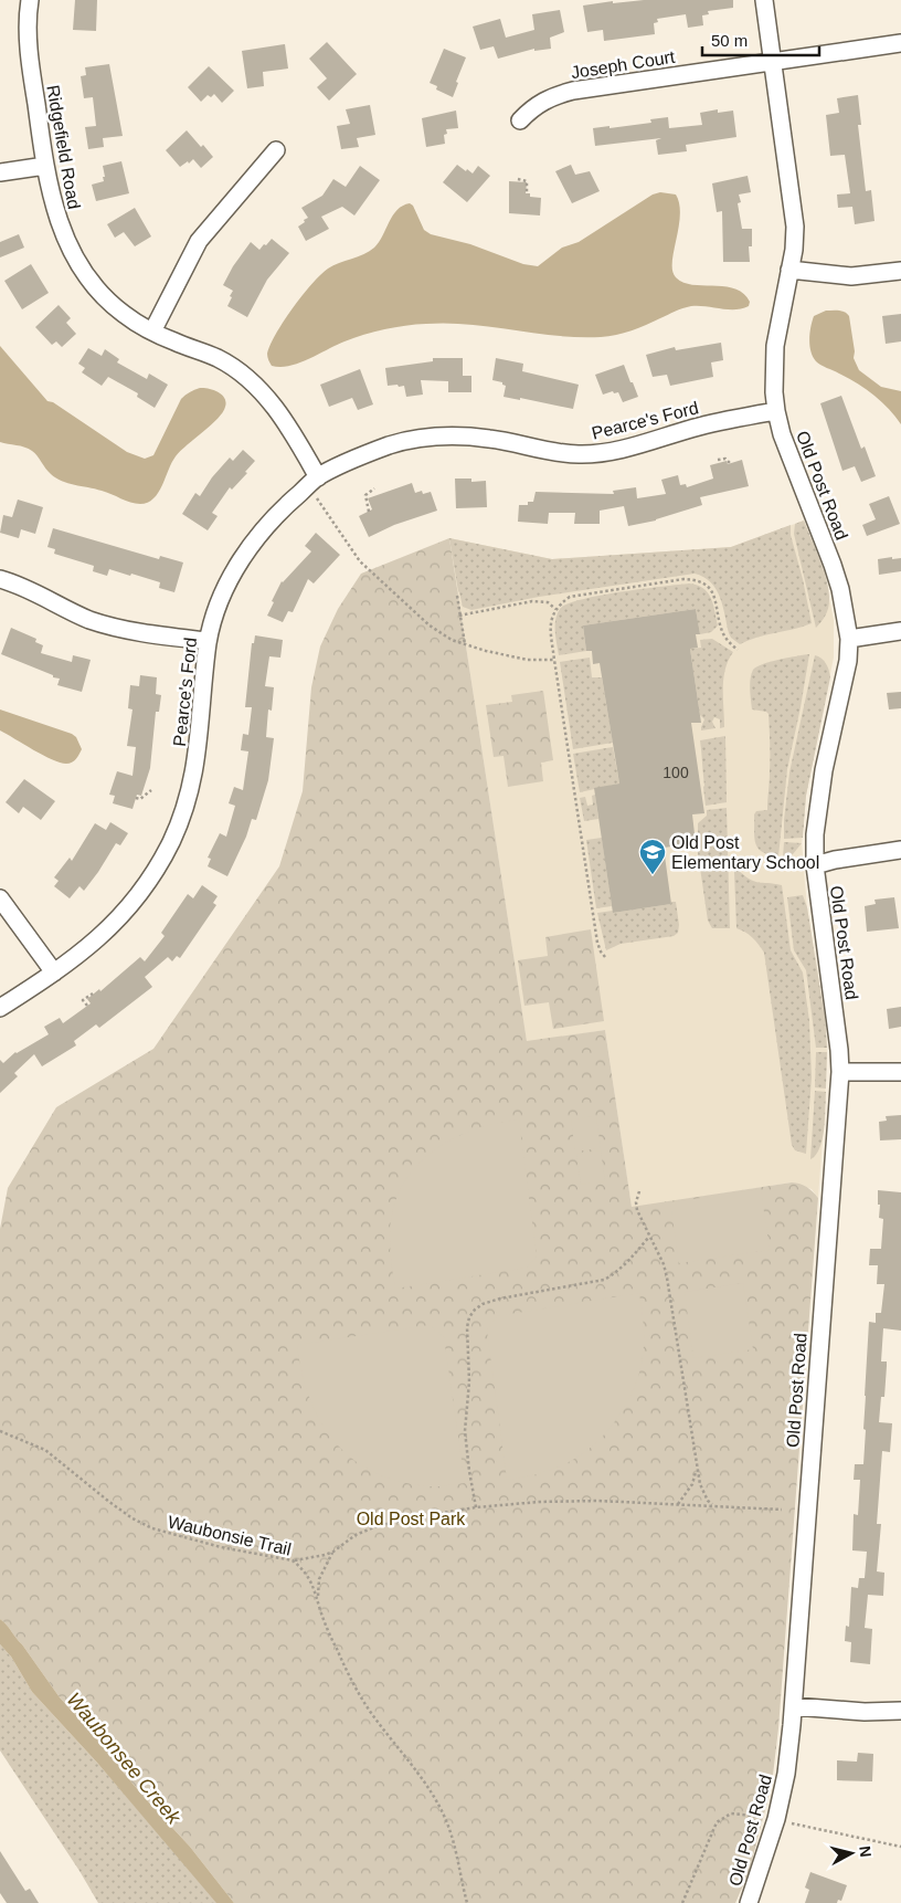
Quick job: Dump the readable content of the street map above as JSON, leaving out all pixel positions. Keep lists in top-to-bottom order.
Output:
{
  "streets": {
    "street": [
      "Joseph Court",
      "Ridgefield Road",
      "Pearce's Ford",
      "Old Post Road"
    ],
    "path": ["Waubonsie Trail"]
  },
  "crossings": [
    ["Joseph Court", "Old Post Road"],
    ["Ridgefield Road", "Pearce's Ford"],
    ["Pearce's Ford", "Old Post Road"]
  ],
  "water": ["Waubonsee Creek"],
  "parks": ["Old Post Park"],
  "places": {
    "school or university": ["Old Post Elementary School"]
  },
  "house_numbers": ["100"],
  "scale_bar": "50 m",
  "north": "right"
}
